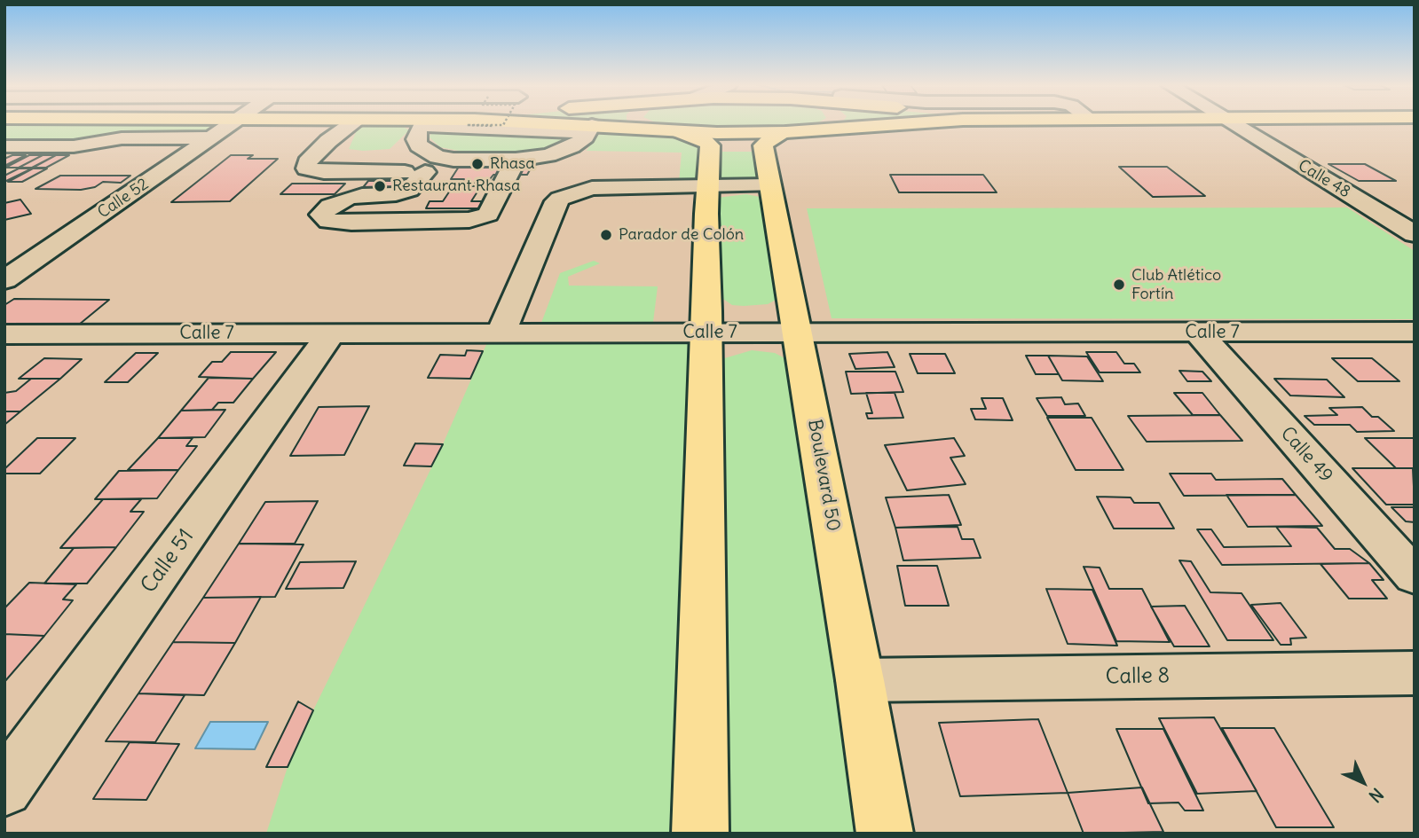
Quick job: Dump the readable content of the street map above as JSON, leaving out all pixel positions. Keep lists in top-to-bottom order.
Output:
{
  "streets": {
    "main road": ["Boulevard 50"],
    "street": [
      "Calle 48",
      "Calle 52",
      "Calle 7",
      "Calle 49",
      "Calle 51",
      "Calle 8"
    ]
  },
  "crossings": [
    ["Calle 7", "Calle 49"],
    ["Calle 7", "Boulevard 50"],
    ["Calle 7", "Calle 51"],
    ["Boulevard 50", "Calle 8"]
  ],
  "places": [
    "Rhasa",
    "Restaurant Rhasa",
    "Parador de Colón",
    "Club Atlético Fortín"
  ],
  "north": "bottom right"
}
